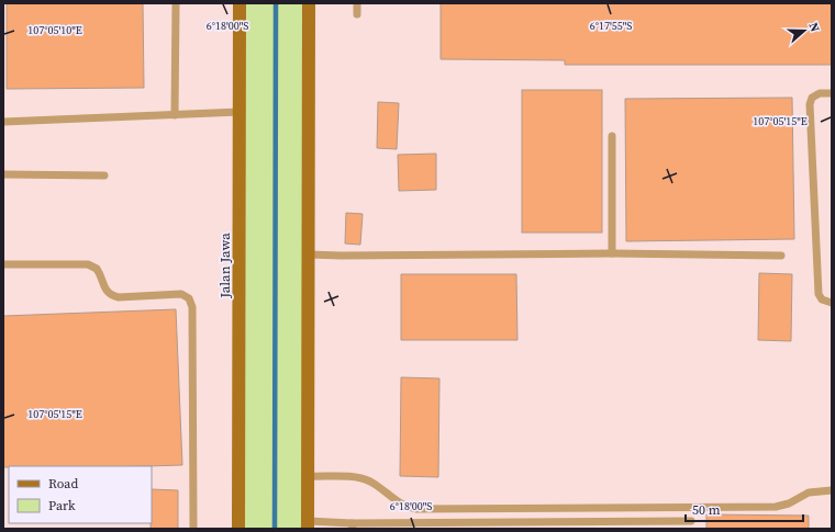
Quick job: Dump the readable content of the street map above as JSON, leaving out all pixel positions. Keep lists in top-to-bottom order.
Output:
{
  "streets": {
    "street": ["Jalan Jawa"]
  },
  "legend": ["Road", "Park"],
  "scale_bar": "50 m",
  "north": "right",
  "coordinates": [
    "6°18'00\"S",
    "6°17'55\"S",
    "107°05'10\"E",
    "107°05'15\"E"
  ]
}
